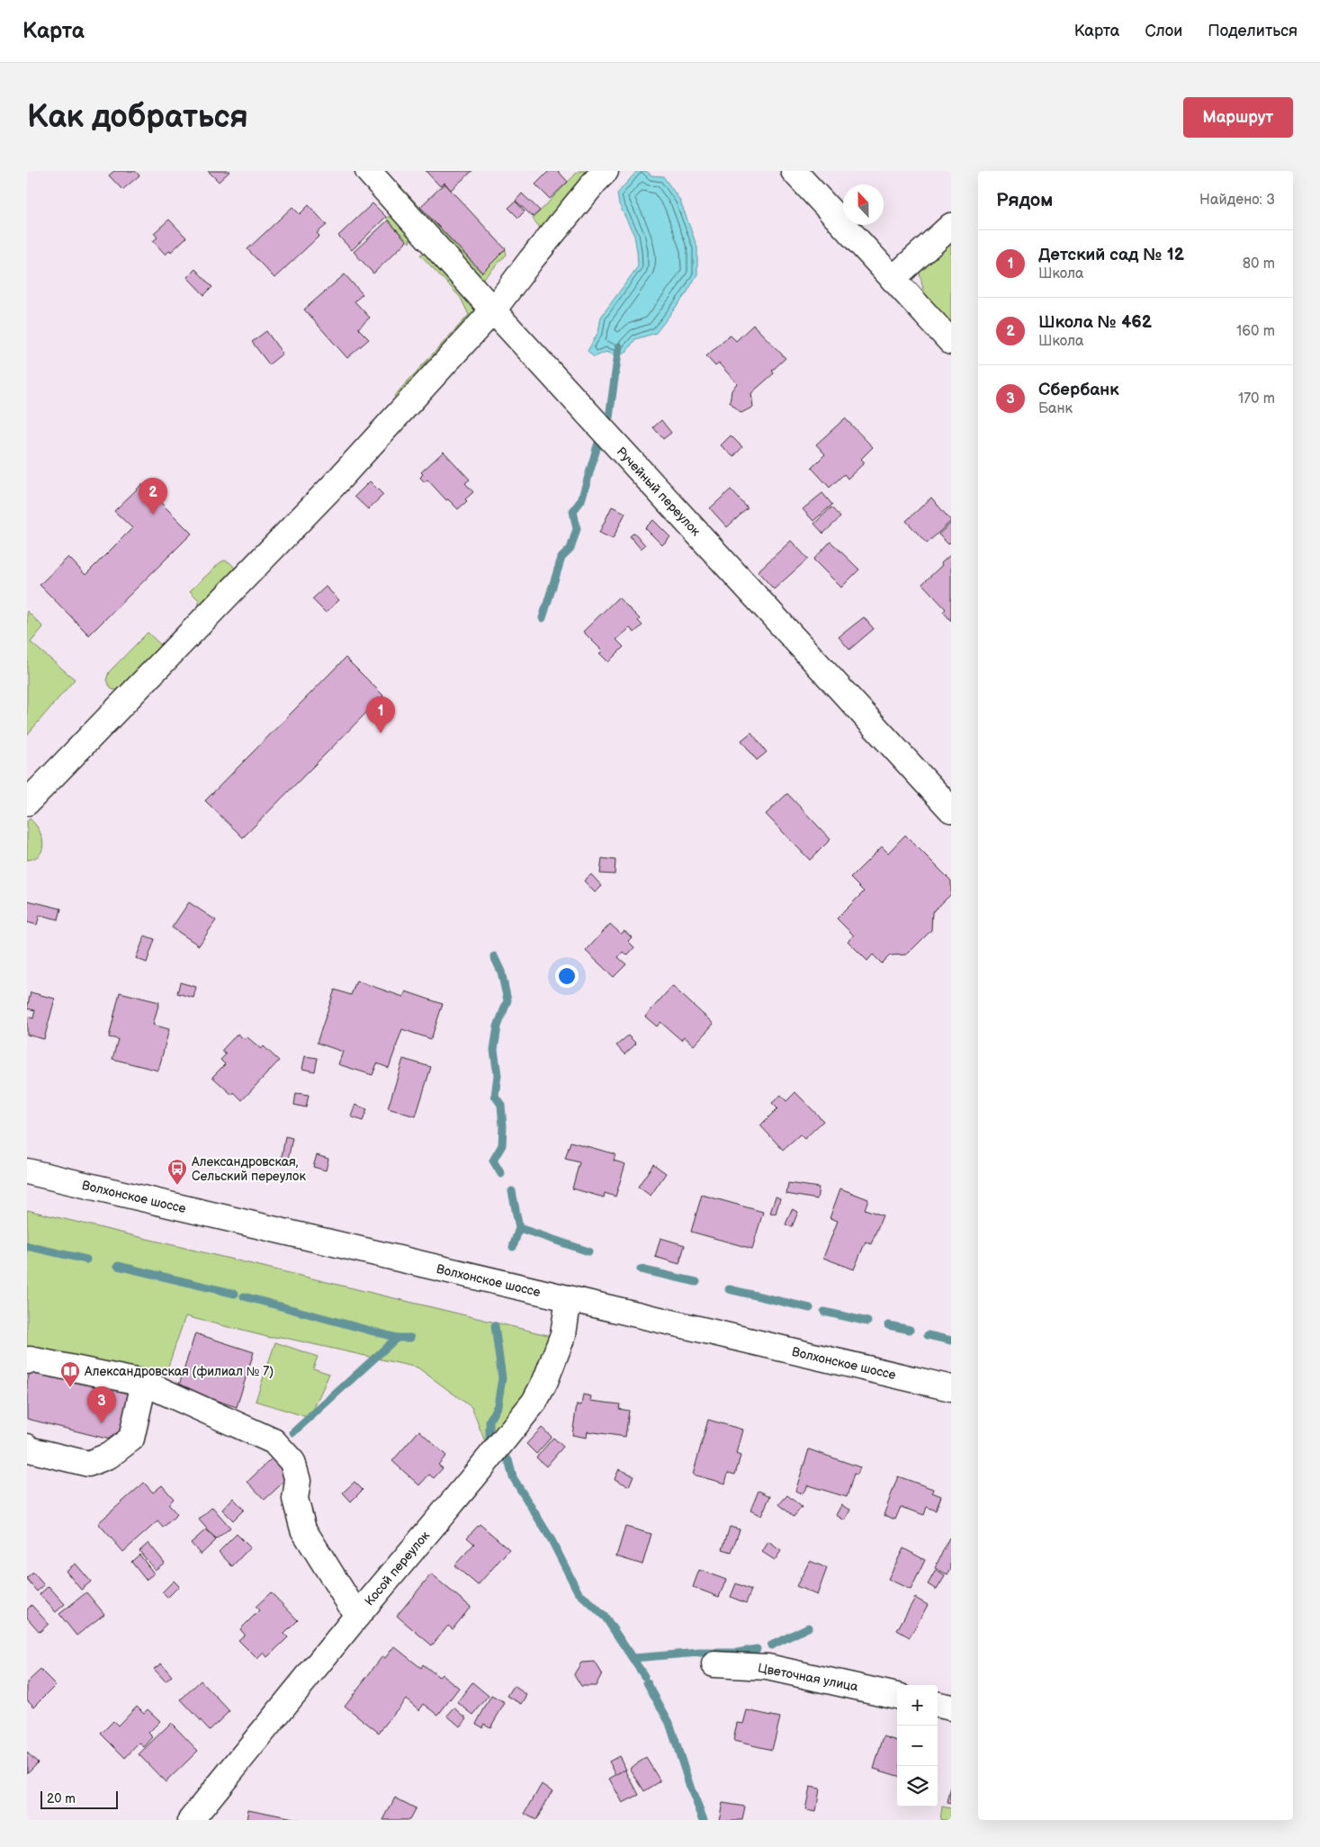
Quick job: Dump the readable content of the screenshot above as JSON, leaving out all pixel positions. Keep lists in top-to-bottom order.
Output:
{
  "streets": {
    "street": [
      "Ручейный переулок",
      "Волхонское шоссе",
      "Косой переулок",
      "Цветочная улица"
    ]
  },
  "crossings": [
    ["Волхонское шоссе", "Косой переулок"]
  ],
  "places": {
    "bus stop": ["Александровская, Сельский переулок"],
    "library": ["Александровская (филиал № 7)"]
  },
  "scale_bar": "20 m",
  "north": "top",
  "page": {
    "header": "Карта",
    "nav": ["Карта", "Слои", "Поделиться"],
    "buttons": "Маршрут",
    "title": "Как добраться",
    "heading": ["Рядом", "Найдено: 3"],
    "list": [
      {
        "mark": "1",
        "name": "Детский сад № 12",
        "note": "Школа",
        "value": "80 m"
      },
      {
        "mark": "2",
        "name": "Школа № 462",
        "note": "Школа",
        "value": "160 m"
      },
      {
        "mark": "3",
        "name": "Сбербанк",
        "note": "Банк",
        "value": "170 m"
      }
    ],
    "pins": ["2", "1", "3"],
    "map_buttons": ["+", "−"],
    "scale": "20 m"
  }
}
